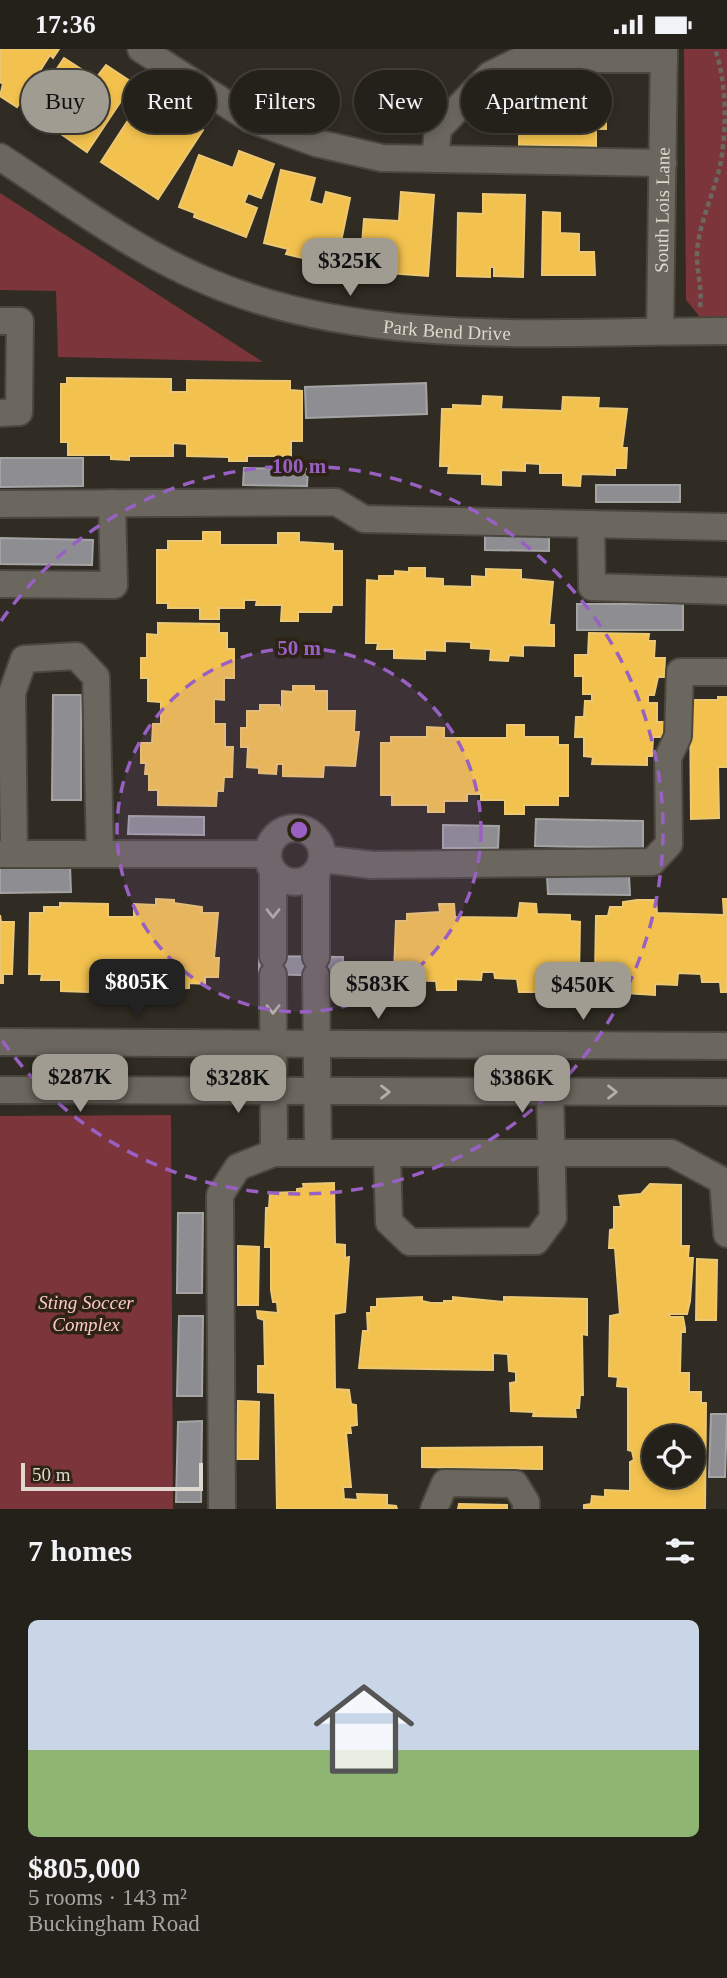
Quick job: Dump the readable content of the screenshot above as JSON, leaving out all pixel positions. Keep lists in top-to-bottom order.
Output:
{
  "streets": {
    "street": ["South Lois Lane", "Park Bend Drive"]
  },
  "crossings": [
    ["South Lois Lane", "Park Bend Drive"]
  ],
  "parks": ["Sting Soccer Complex"],
  "scale_bar": "50 m",
  "page": {
    "status": "17:36",
    "chip": [
      "Buy",
      "Rent",
      "Filters",
      "New",
      "Apartment"
    ],
    "price": [
      "$325K",
      "$805K",
      "$583K",
      "$450K",
      "$287K",
      "$328K",
      "$386K"
    ],
    "scale": "50 m",
    "heading": "7 homes",
    "list": [
      {
        "name": "$805,000",
        "note": "5 rooms · 143 m² · Buckingham Road"
      }
    ]
  },
  "rings": ["100 m", "50 m"]
}
